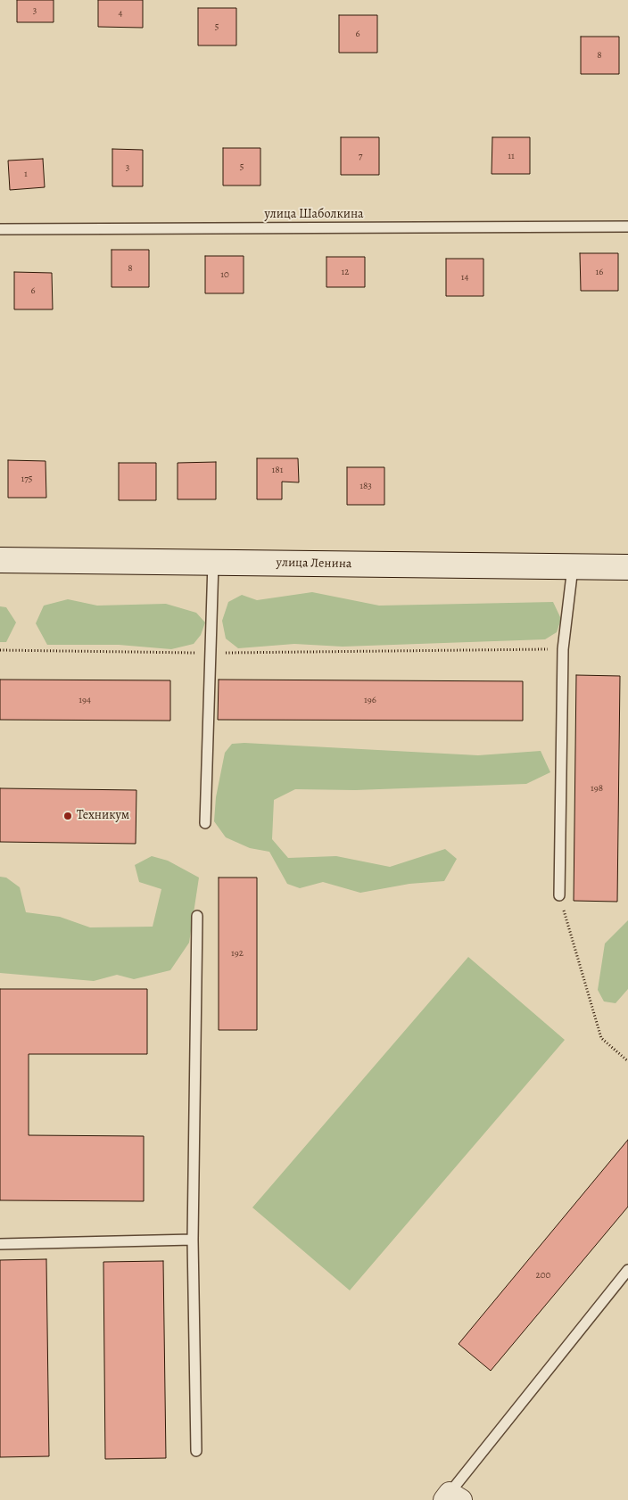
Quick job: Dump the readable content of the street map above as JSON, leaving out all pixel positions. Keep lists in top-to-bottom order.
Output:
{
  "streets": {
    "main road": ["улица Ленина"],
    "lane": ["улица Шаболкина"]
  },
  "places": ["Техникум"],
  "house_numbers": [
    "3",
    "4",
    "5",
    "6",
    "8",
    "7",
    "11",
    "5",
    "3",
    "1",
    "8",
    "12",
    "16",
    "10",
    "14",
    "6",
    "181",
    "175",
    "183",
    "194",
    "196",
    "198",
    "192",
    "200"
  ]
}
